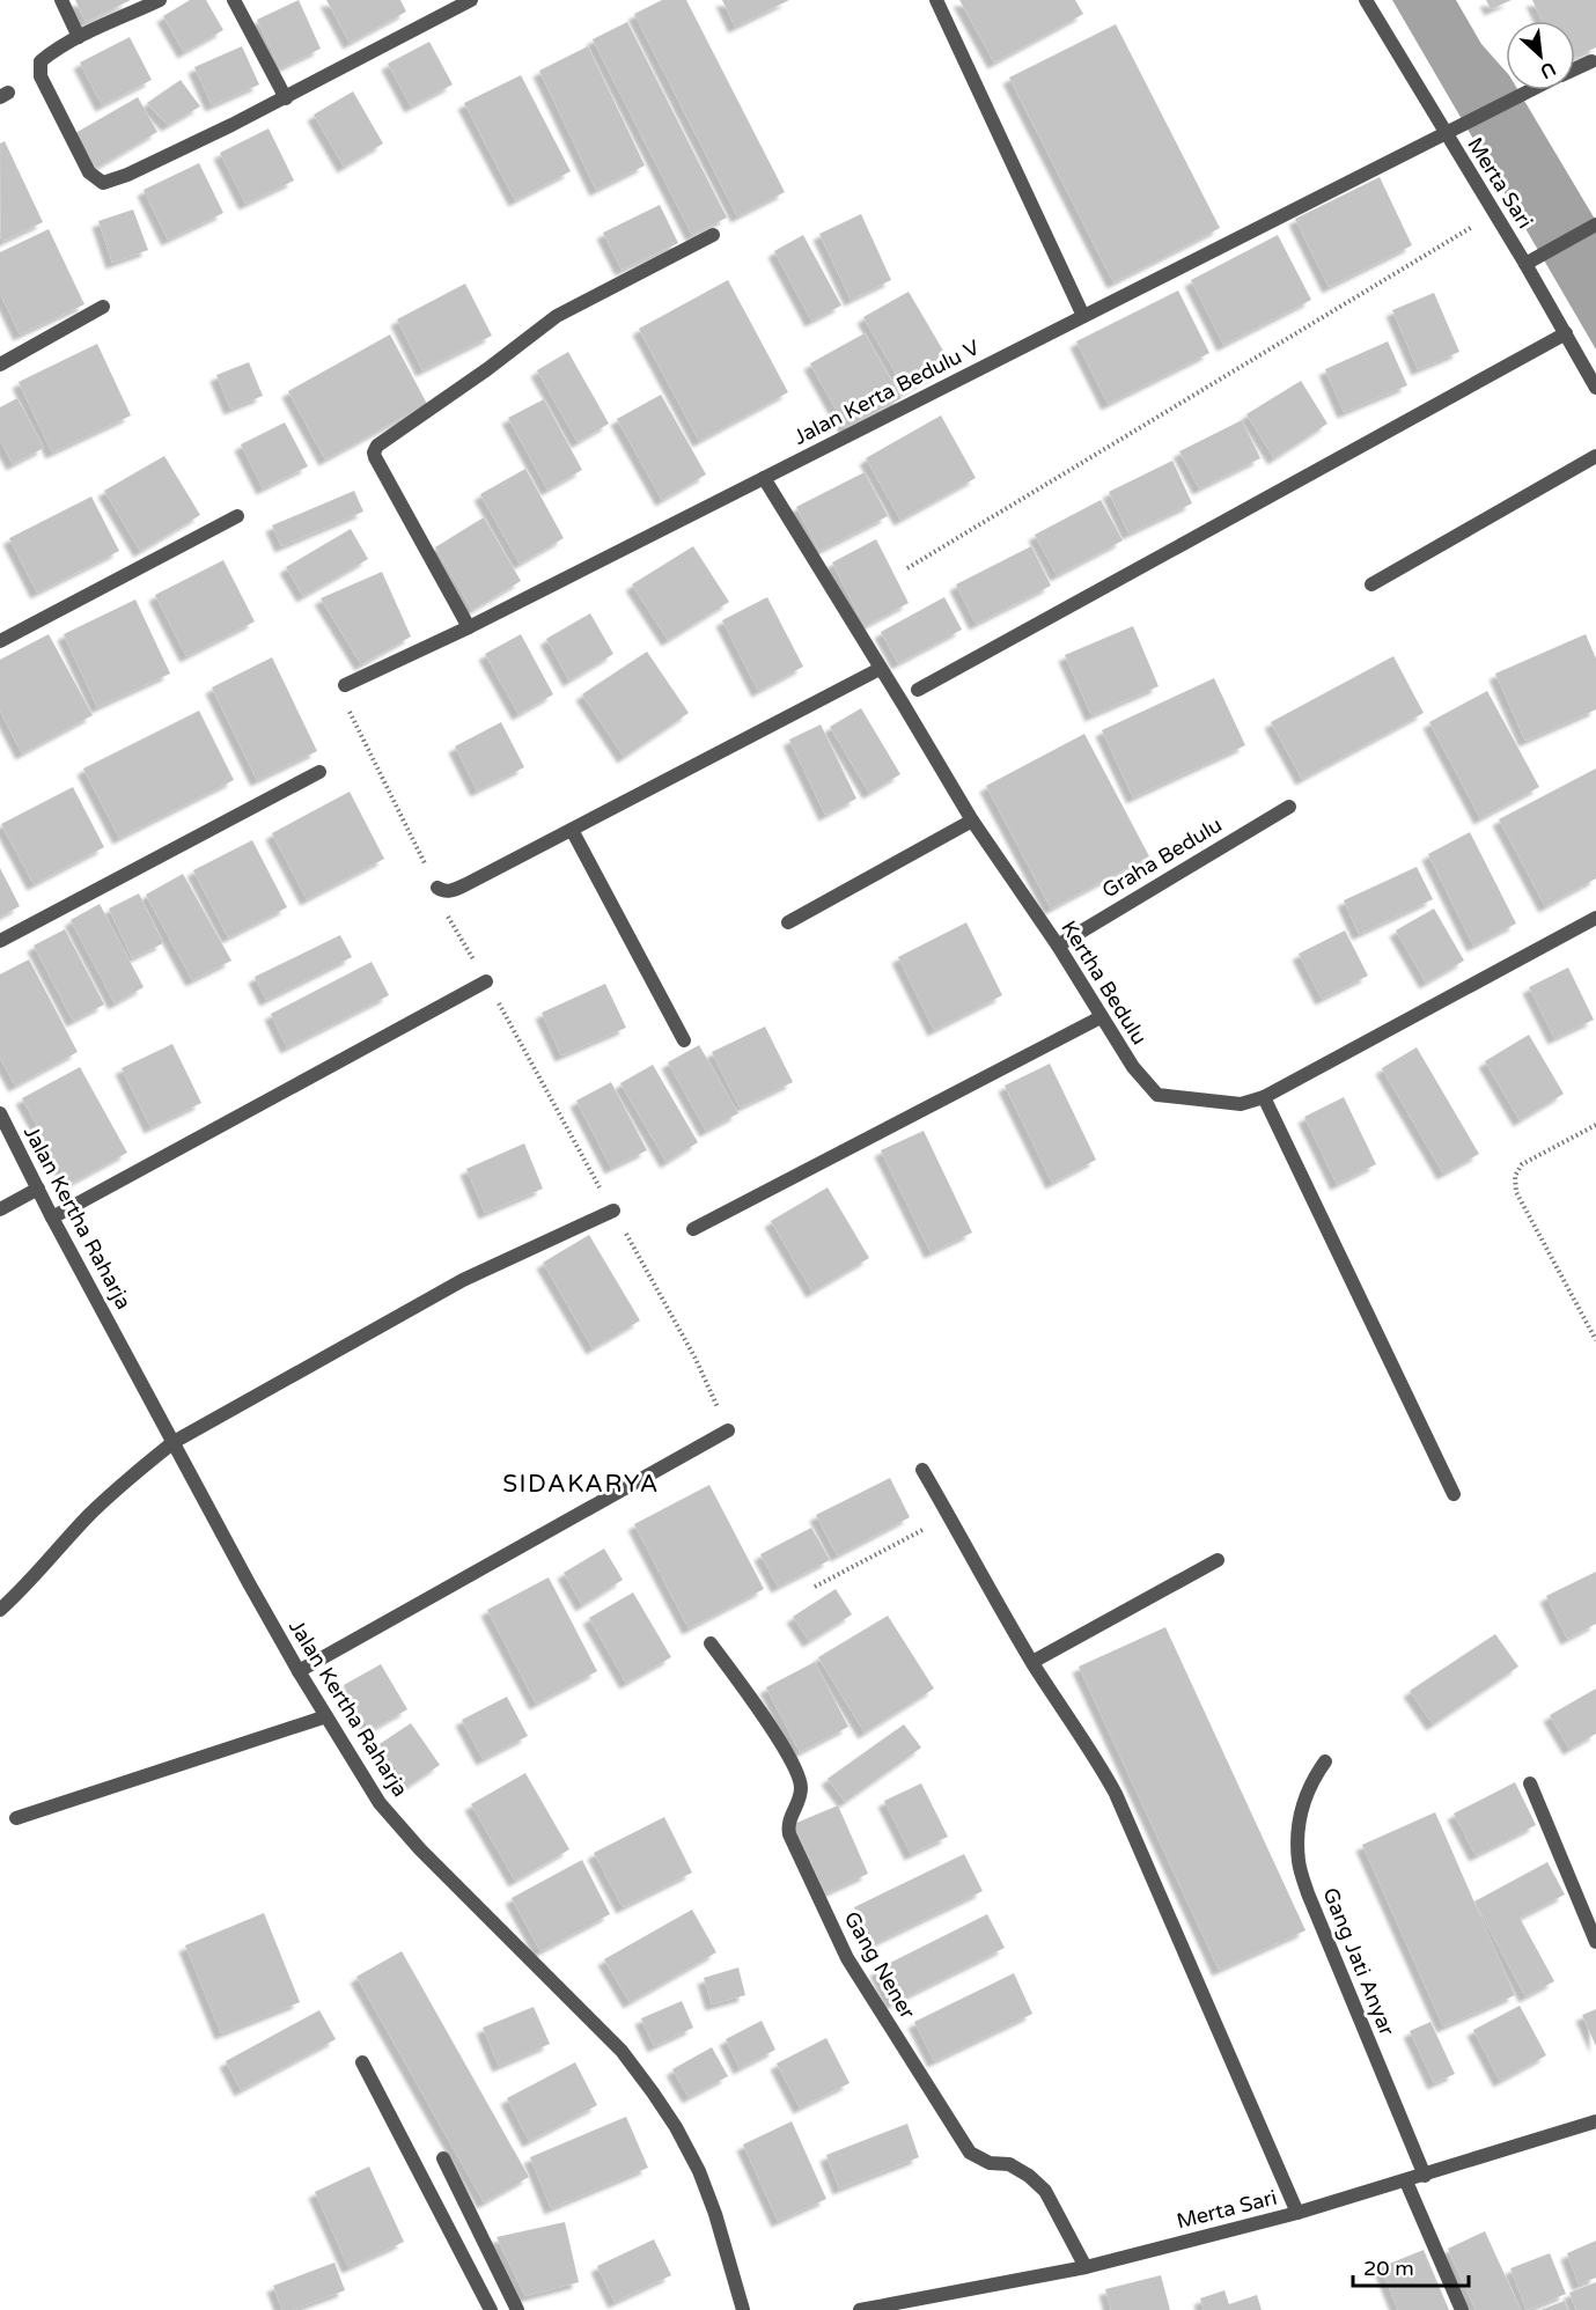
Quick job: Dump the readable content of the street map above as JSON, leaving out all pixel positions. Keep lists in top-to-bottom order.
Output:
{
  "streets": {
    "street": [
      "Merta Sari",
      "Jalan Kerta Bedulu V",
      "Graha Bedulu",
      "Kertha Bedulu",
      "Jalan Kertha Raharja",
      "Gang Jati Anyar",
      "Gang Nener"
    ]
  },
  "crossings": [
    ["Merta Sari", "Jalan Kerta Bedulu V"],
    ["Merta Sari", "Gang Jati Anyar"],
    ["Merta Sari", "Gang Nener"],
    ["Jalan Kerta Bedulu V", "Kertha Bedulu"],
    ["Graha Bedulu", "Kertha Bedulu"]
  ],
  "districts": ["SIDAKARYA"],
  "scale_bar": "20 m",
  "north": "bottom right"
}
